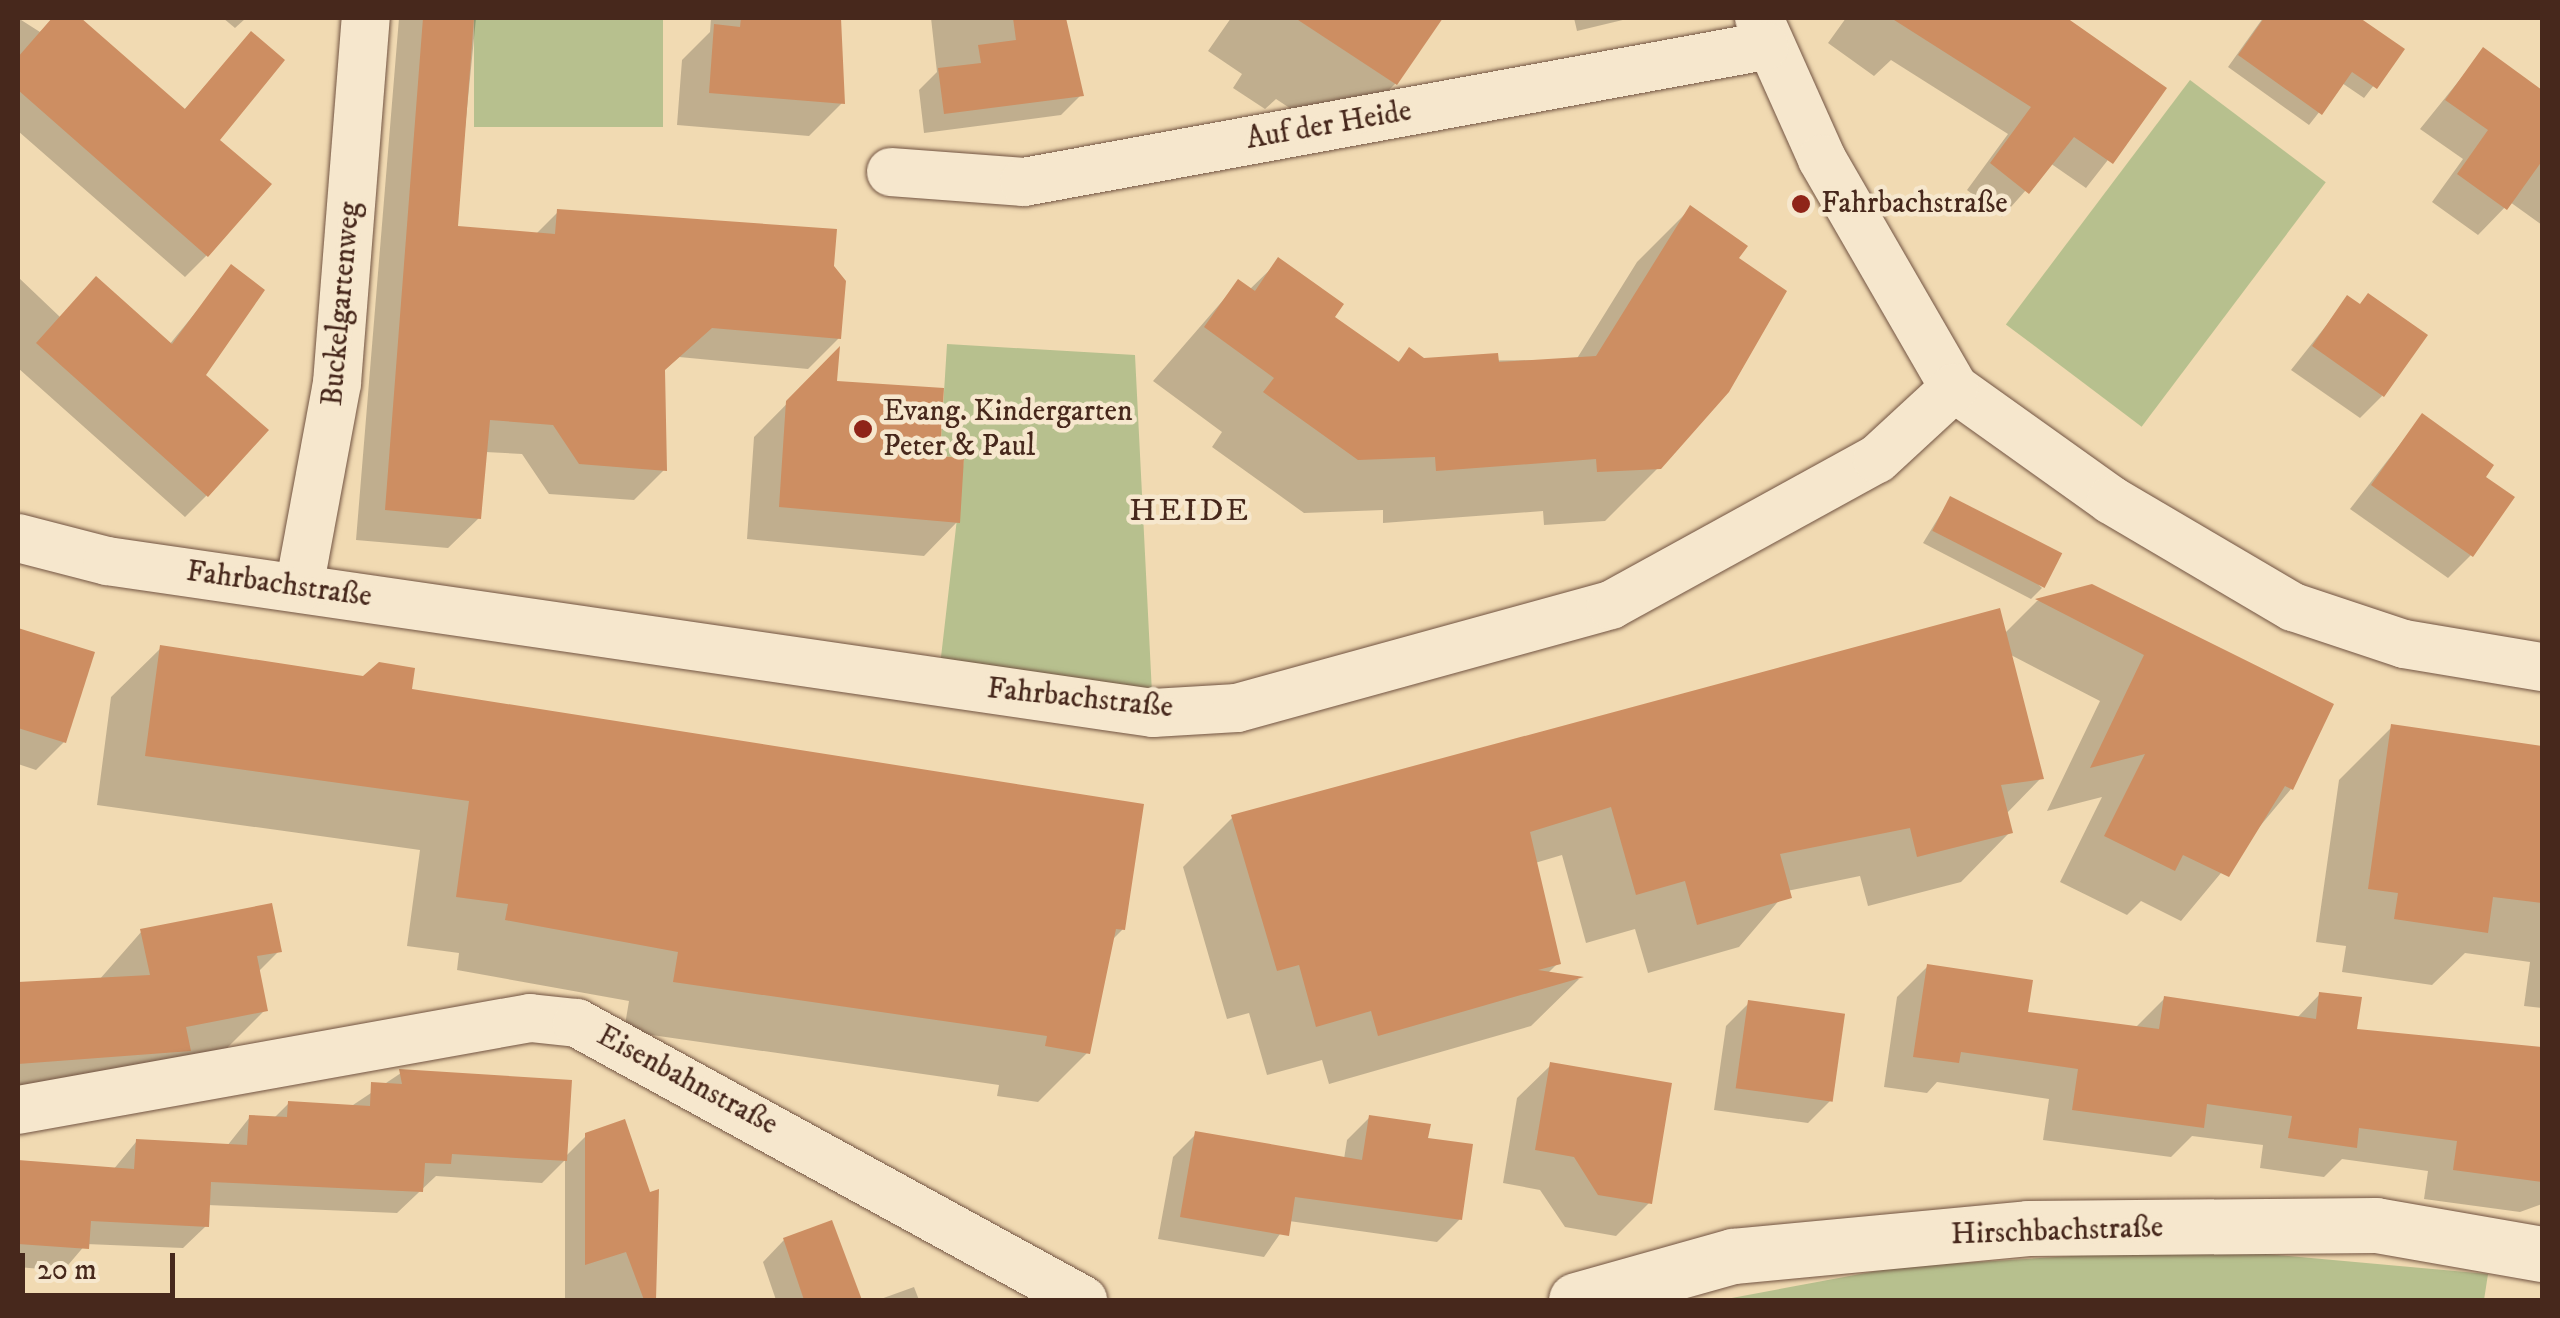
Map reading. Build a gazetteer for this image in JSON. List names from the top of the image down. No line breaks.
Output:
{"streets":{"street":["Auf der Heide","Buckelgartenweg","Fahrbachstraße","Eisenbahnstraße","Hirschbachstraße"]},"crossings":[["Buckelgartenweg","Fahrbachstraße"]],"districts":["HEIDE"],"places":["Fahrbachstraße","Evang. Kindergarten Peter & Paul"],"scale_bar":"20 m"}
